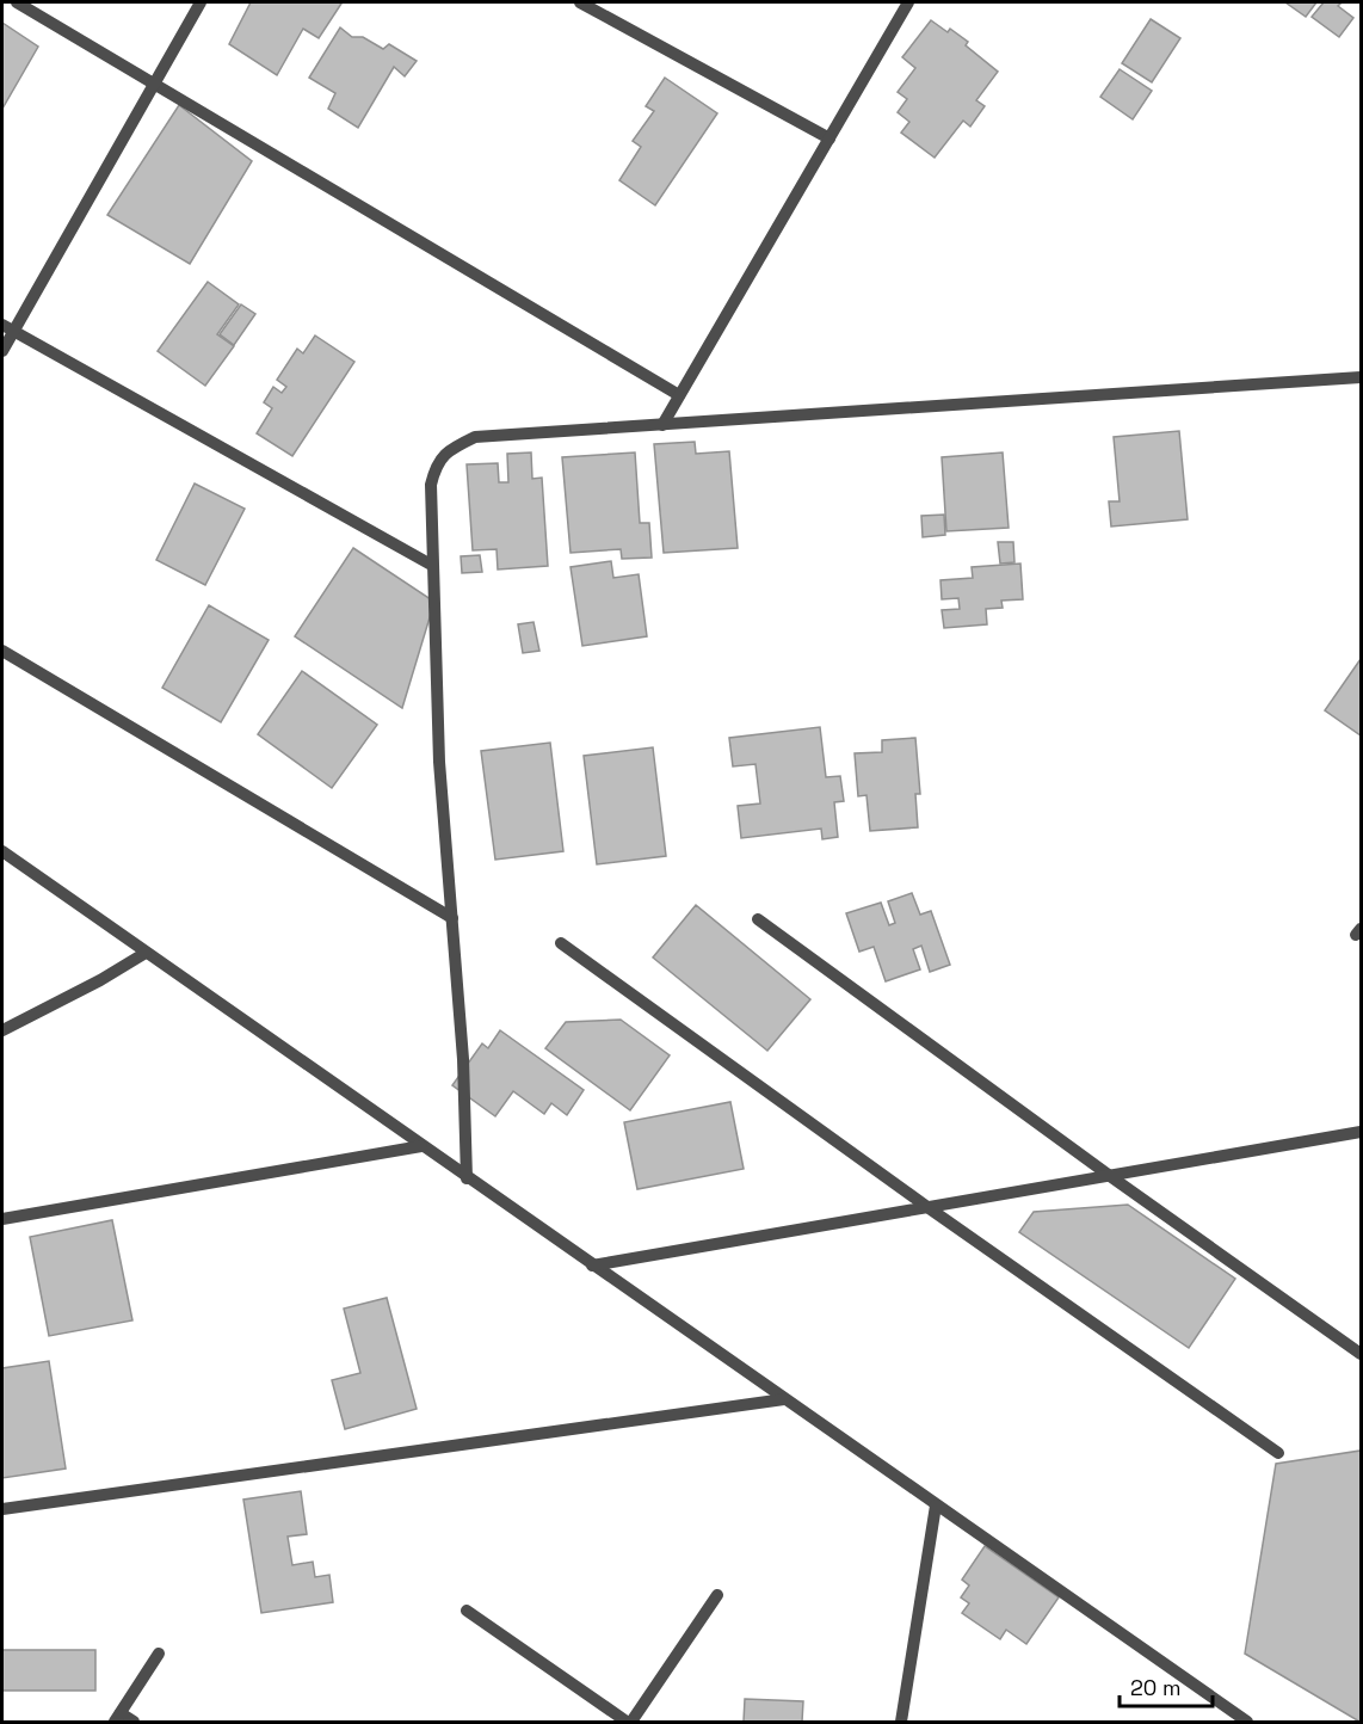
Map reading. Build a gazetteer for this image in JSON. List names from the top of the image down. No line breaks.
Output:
{"scale_bar":"20 m"}
